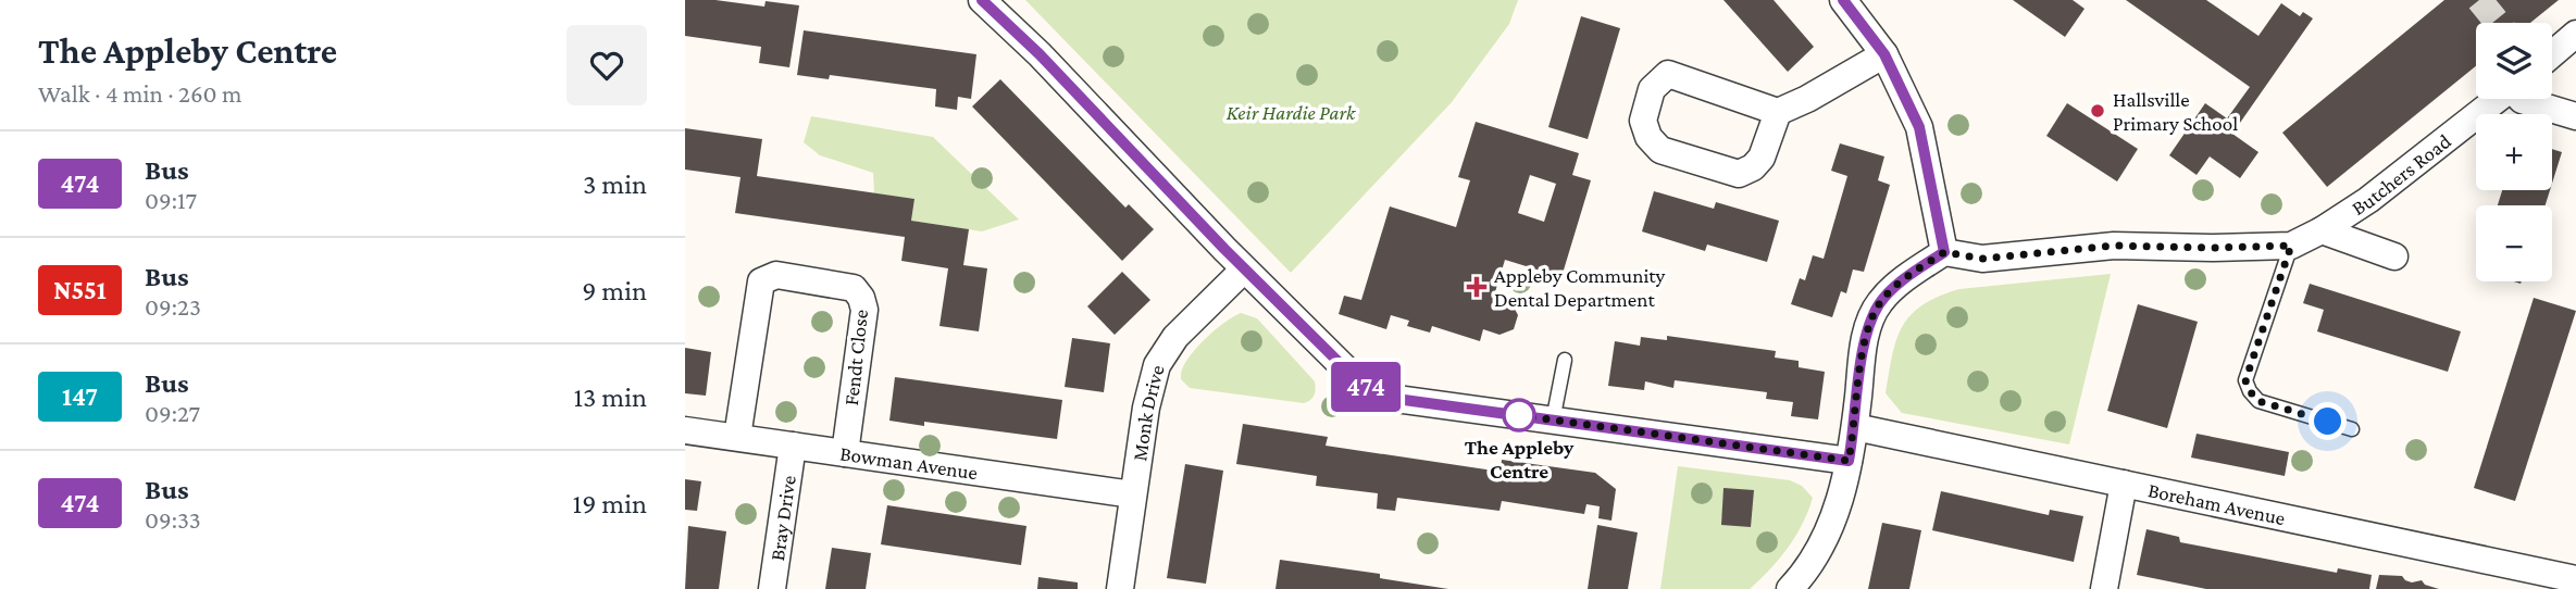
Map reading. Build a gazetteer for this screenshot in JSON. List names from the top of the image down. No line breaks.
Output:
{"streets":{"street":["Butchers Road","Fendt Close","Monk Drive","Bowman Avenue","Boreham Avenue","Bray Drive"]},"crossings":[["Fendt Close","Bowman Avenue"],["Monk Drive","Bowman Avenue"],["Bowman Avenue","Bray Drive"]],"parks":["Keir Hardie Park"],"places":{"other":["Hallsville Primary School","The Appleby Centre"],"health":["Appleby Community Dental Department"]},"lines":["bus line 474"],"page":{"heading":["The Appleby Centre","Walk · 4 min · 260 m"],"on_map":"474","map_buttons":["+","−"],"list":[{"mark":"474","name":"Bus","note":"09:17","value":"3 min"},{"mark":"N551","name":"Bus","note":"09:23","value":"9 min"},{"mark":"147","name":"Bus","note":"09:27","value":"13 min"},{"mark":"474","name":"Bus","note":"09:33","value":"19 min"}]}}
